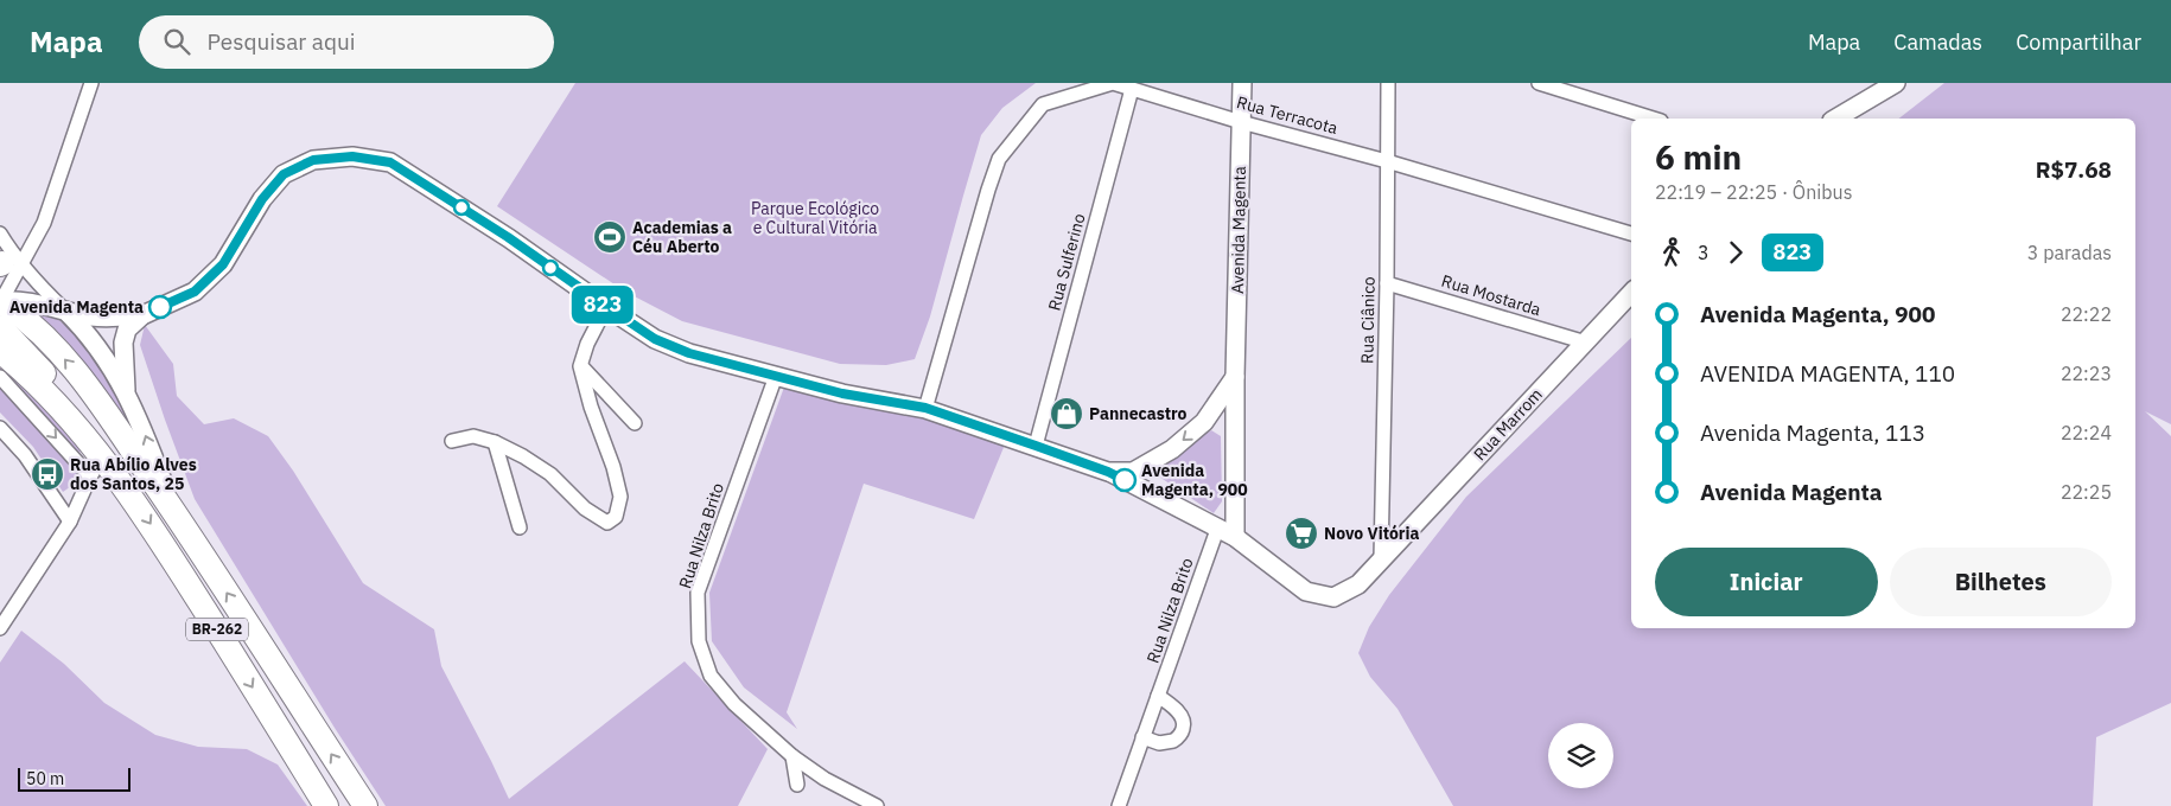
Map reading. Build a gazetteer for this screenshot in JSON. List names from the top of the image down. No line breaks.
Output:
{"streets":{"highway":["BR-262"],"street":["Rua Terracota","Avenida Magenta","Rua Sulferino","Rua Mostarda","Rua Ciânico","Rua Marrom","Rua Nilza Brito"]},"crossings":[["Rua Terracota","Avenida Magenta"],["Rua Terracota","Rua Sulferino"],["Rua Terracota","Rua Ciânico"],["Avenida Magenta","Rua Marrom"],["Rua Mostarda","Rua Ciânico"],["Rua Mostarda","Rua Marrom"],["Rua Ciânico","Rua Marrom"],["Rua Marrom","Rua Nilza Brito"]],"parks":["Parque Ecológico e Cultural Vitória"],"places":{"sports":["Academias a Céu Aberto"],"other":["Avenida Magenta","Avenida Magenta, 900"],"shop":["Pannecastro"],"bus stop":["Rua Abílio Alves dos Santos, 25"],"supermarket":["Novo Vitória"]},"lines":["bus line 823"],"scale_bar":"50 m","page":{"header":"Mapa","search":"Pesquisar aqui","nav":["Mapa","Camadas","Compartilhar"],"on_map":"823","heading":["6 min","22:19 – 22:25 · Ônibus","R$7.68"],"legs":["3","823","3 paradas"],"list":[{"name":"Avenida Magenta, 900","value":"22:22"},{"name":"AVENIDA MAGENTA, 110","value":"22:23"},{"name":"Avenida Magenta, 113","value":"22:24"},{"name":"Avenida Magenta","value":"22:25"}],"buttons":["Iniciar","Bilhetes"],"scale":"50 m"}}
